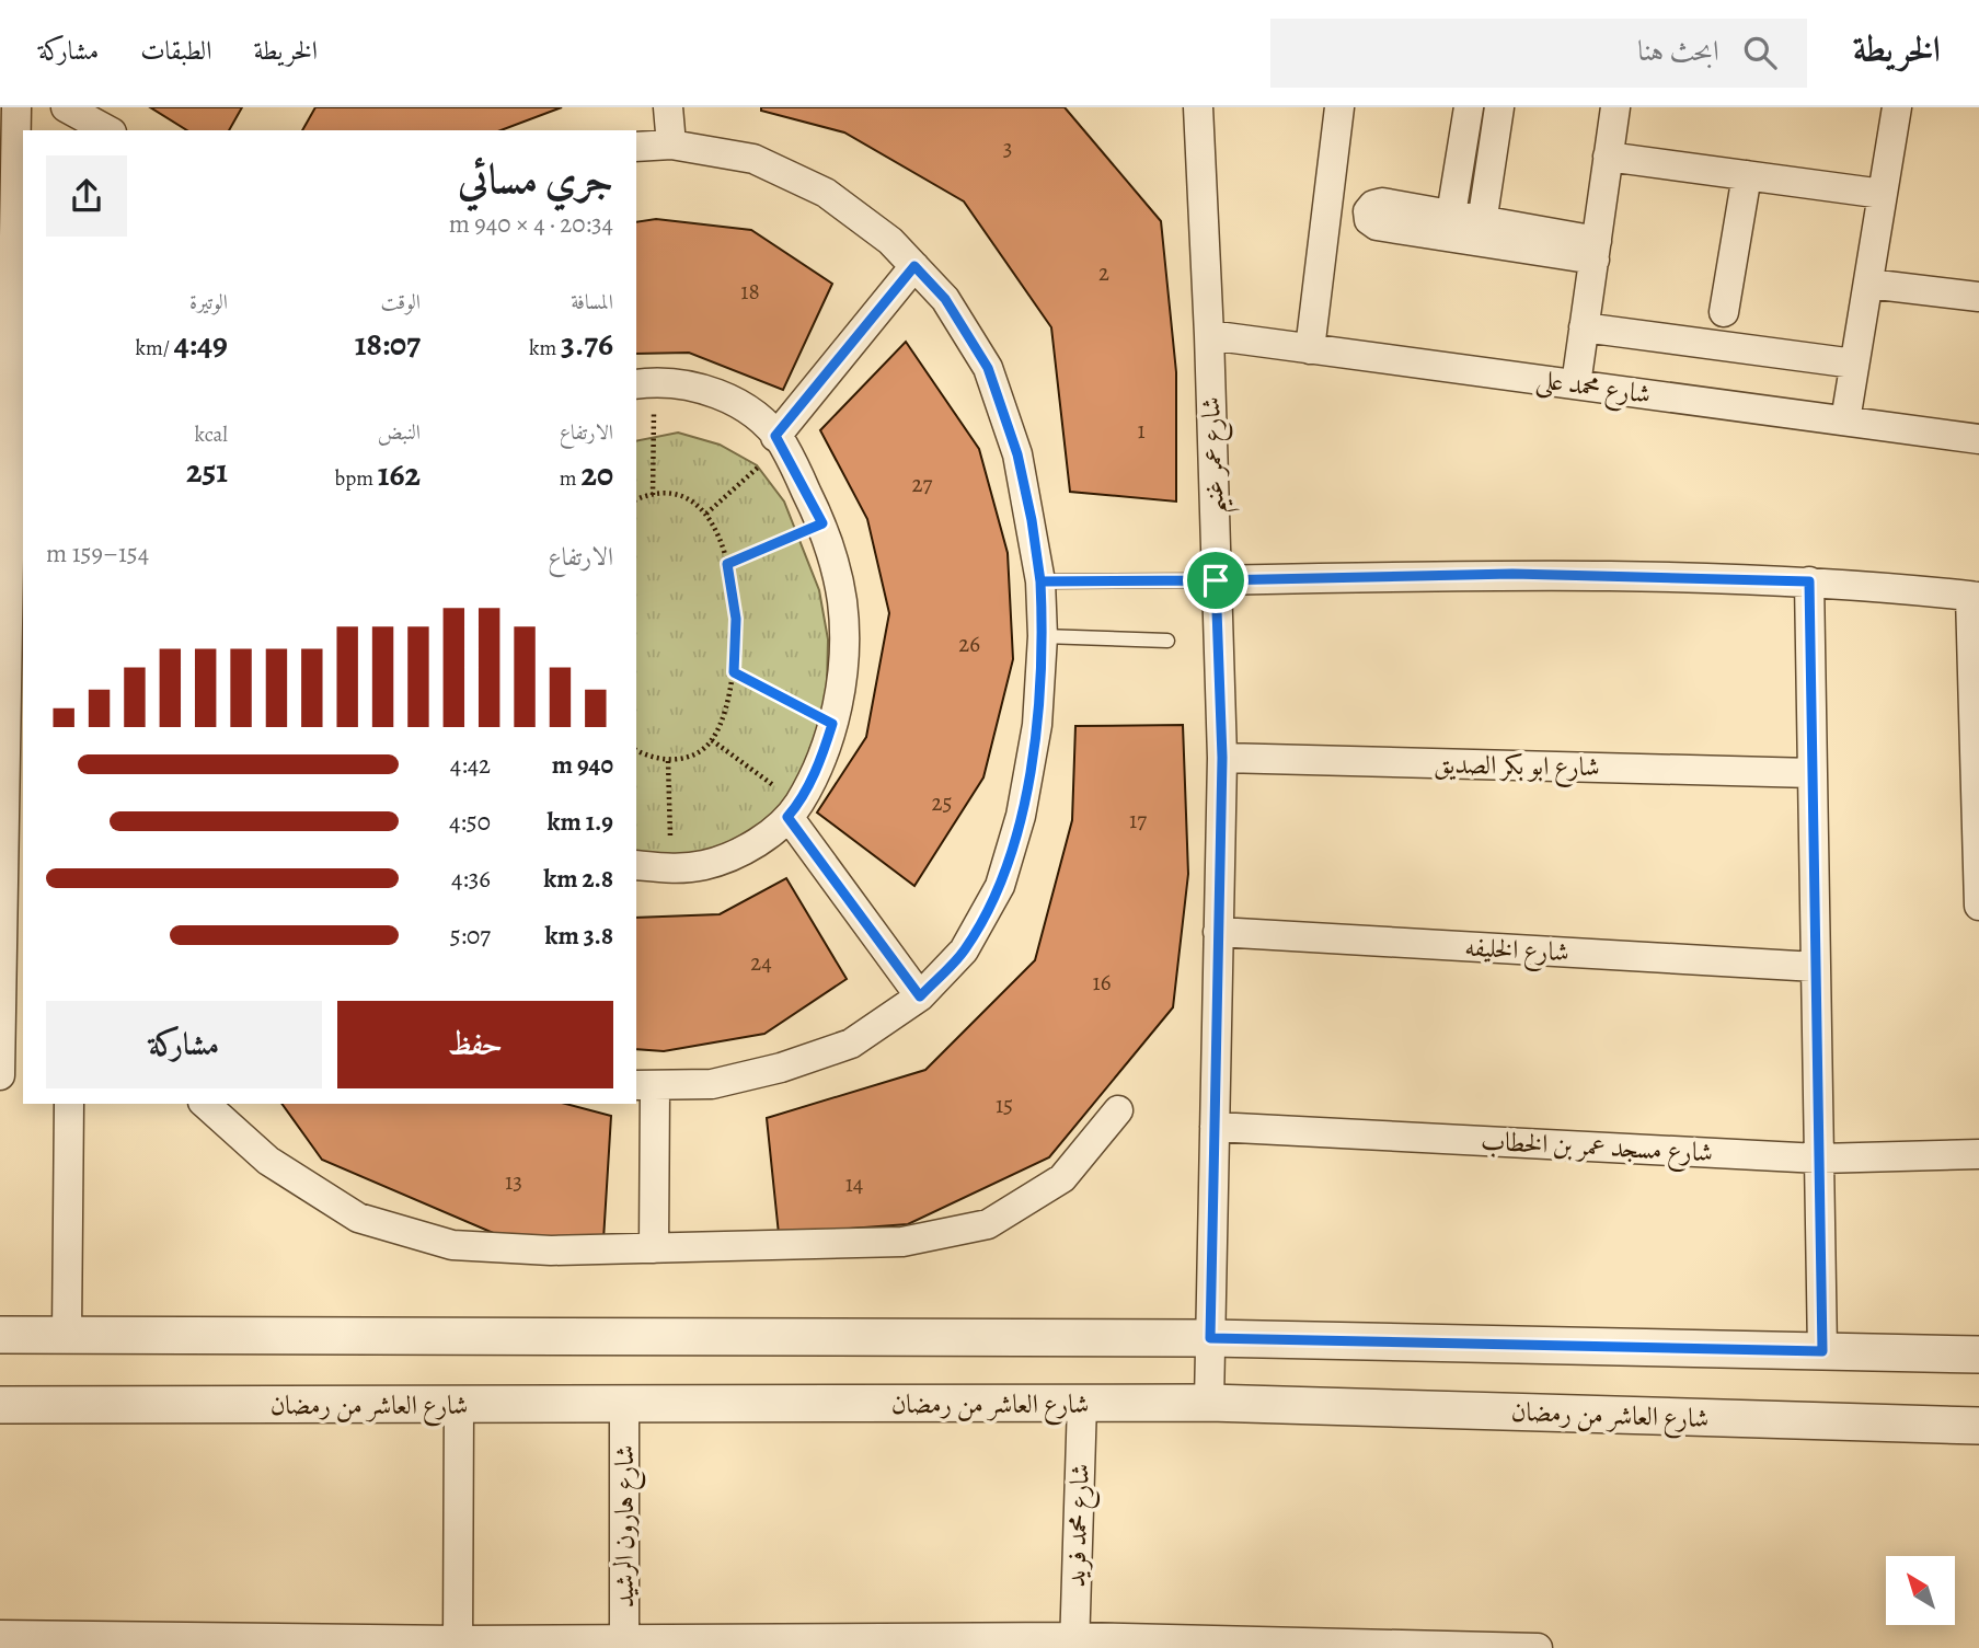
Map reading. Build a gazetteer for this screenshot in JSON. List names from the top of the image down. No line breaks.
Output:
{"streets":{"street":["شارع محمد على","شارع عمر غنيم","شارع ابو بكر الصديق","شارع الخليفه","شارع مسجد عمر بن الخطاب","شارع العاشر من رمضان","شارع محمد فريد","شارع هارون الرشيد"]},"crossings":[["شارع محمد على","شارع عمر غنيم"],["شارع عمر غنيم","شارع ابو بكر الصديق"],["شارع عمر غنيم","شارع الخليفه"],["شارع عمر غنيم","شارع مسجد عمر بن الخطاب"],["شارع عمر غنيم","شارع العاشر من رمضان"],["شارع العاشر من رمضان","شارع محمد فريد"],["شارع العاشر من رمضان","شارع هارون الرشيد"]],"house_numbers":["3","2","18","1","27","26","25","17","24","16","15","13","14"],"north":"top left","page":{"header":"الخريطة","search":"ابحث هنا","nav":["الخريطة","الطبقات","مشاركة"],"heading":["جري مسائي","20:34 · 4 × 940 m"],"stats":[["المسافة","3.76 km"],["الوقت","18:07"],["الوتيرة","4:49 /km"],["الارتفاع","20 m"],["النبض","162 bpm"],["kcal","251"]],"chart":["الارتفاع","154–159 m"],"list":[{"name":"940 m","note":"4:42"},{"name":"1.9 km","note":"4:50"},{"name":"2.8 km","note":"4:36"},{"name":"3.8 km","note":"5:07"}],"buttons":["حفظ","مشاركة"]}}
